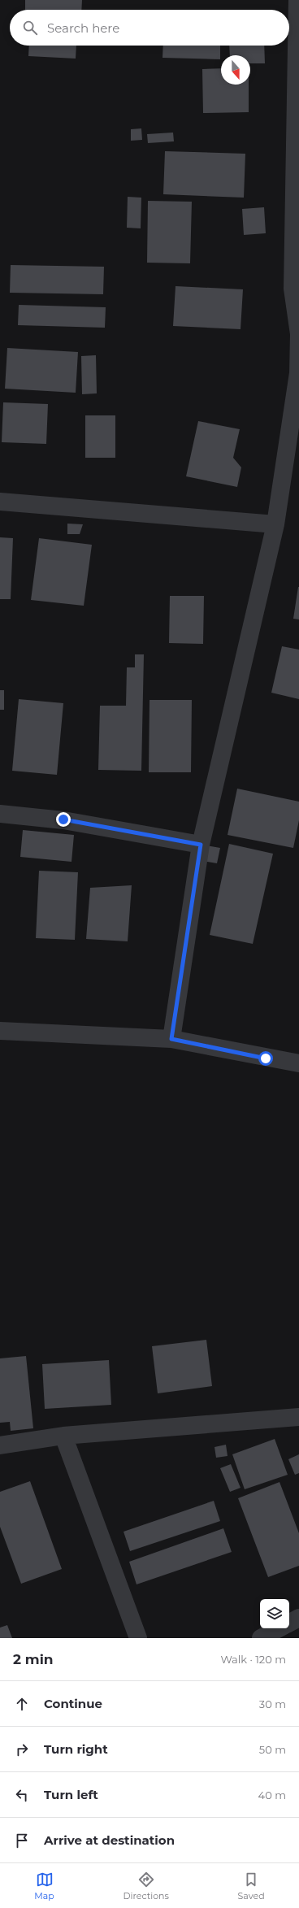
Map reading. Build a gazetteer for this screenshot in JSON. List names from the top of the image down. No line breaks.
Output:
{"north":"bottom","page":{"search":"Search here","heading":["2 min","Walk · 120 m"],"list":[["Continue","30 m"],["Turn right","50 m"],["Turn left","40 m"],"Arrive at destination"],"nav":["Map","Directions","Saved"]}}
